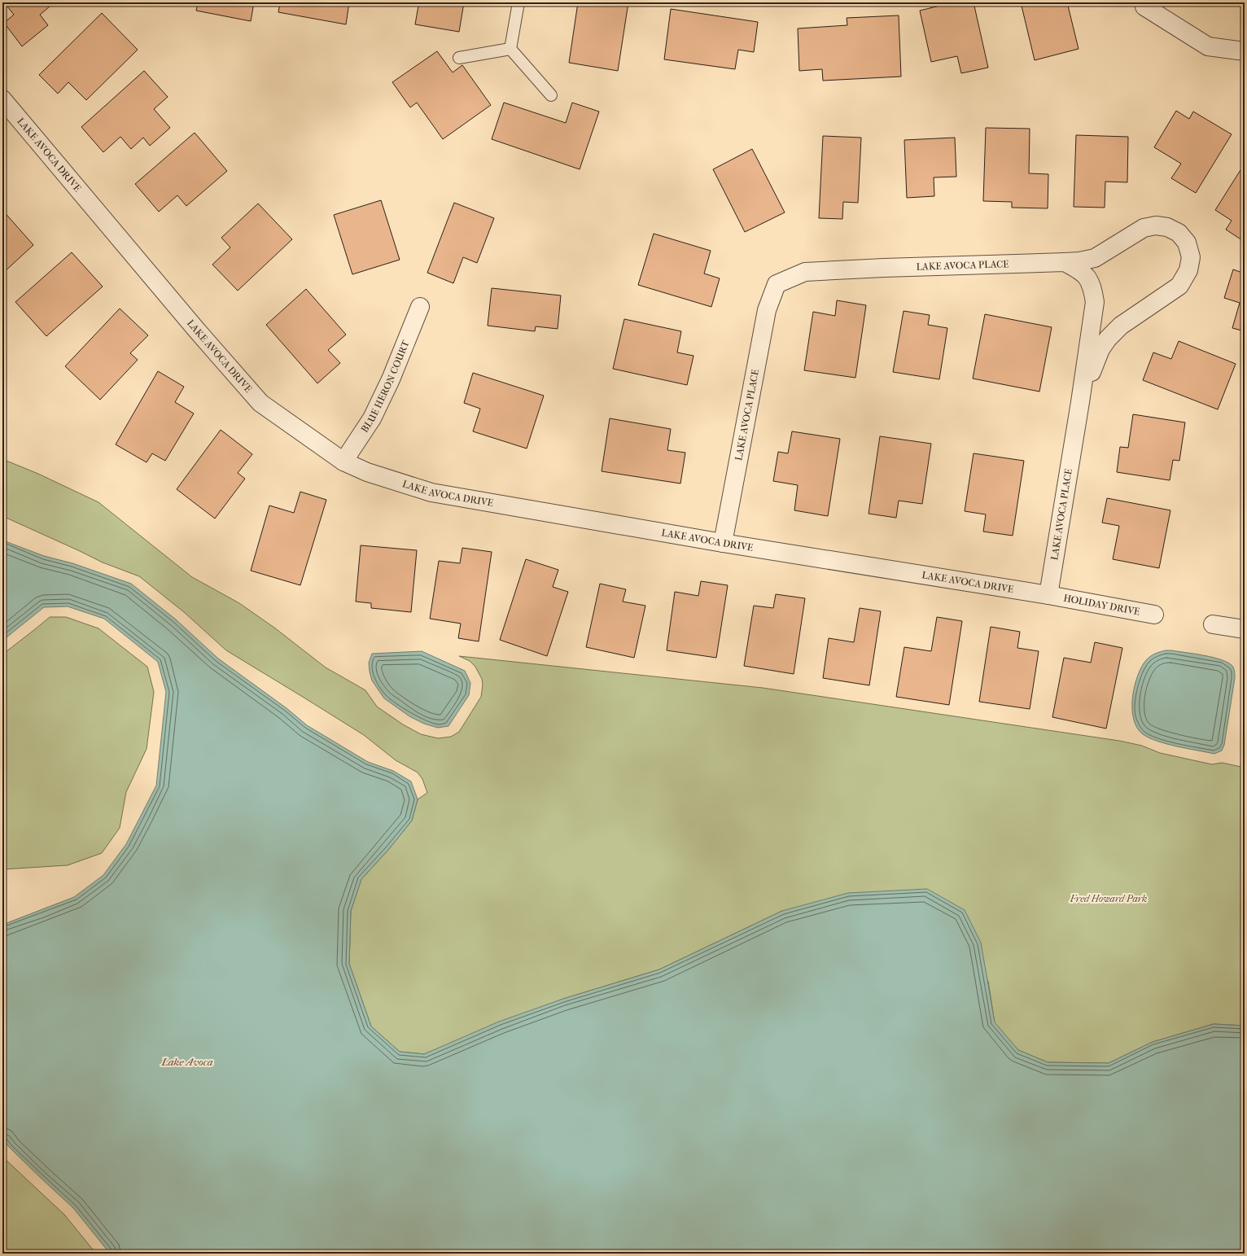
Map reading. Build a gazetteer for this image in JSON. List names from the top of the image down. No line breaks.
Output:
{"streets":{"street":["LAKE AVOCA DRIVE","LAKE AVOCA PLACE","BLUE HERON COURT","HOLIDAY DRIVE"]},"crossings":[["LAKE AVOCA DRIVE","LAKE AVOCA PLACE"],["LAKE AVOCA DRIVE","BLUE HERON COURT"],["LAKE AVOCA DRIVE","HOLIDAY DRIVE"],["LAKE AVOCA PLACE","HOLIDAY DRIVE"]],"water":["Lake Avoca"],"parks":["Fred Howard Park"]}
